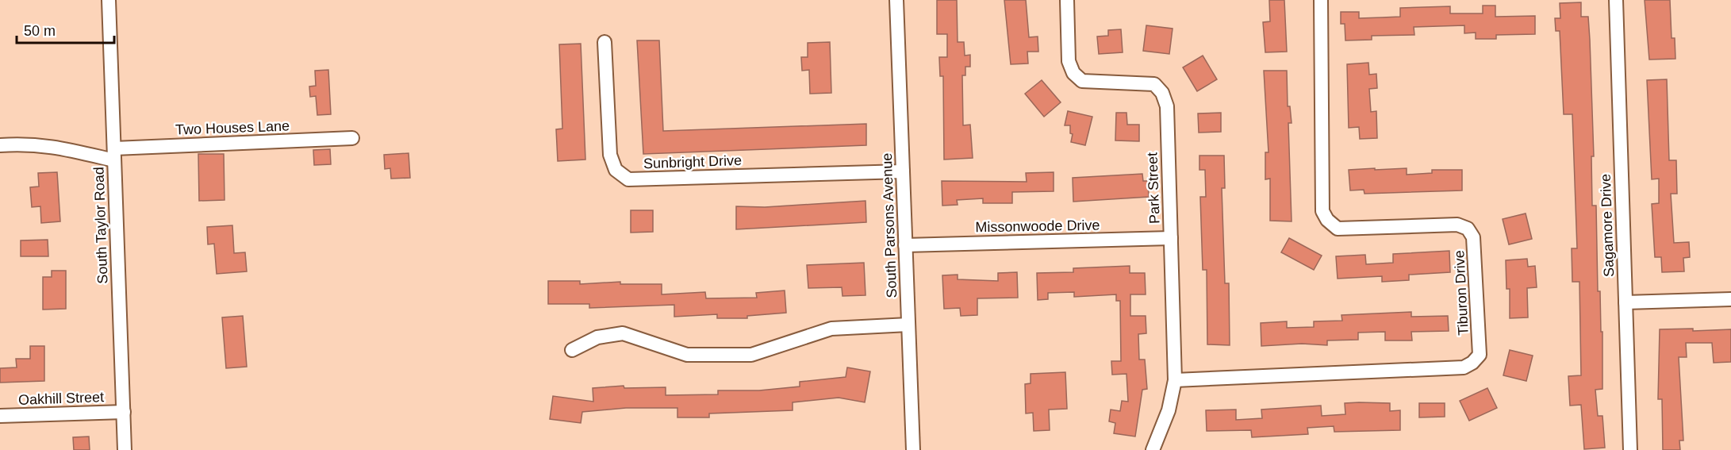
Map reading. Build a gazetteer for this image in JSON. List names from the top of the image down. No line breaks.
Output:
{"streets":{"street":["Two Houses Lane","Sunbright Drive","Park Street","South Taylor Road","South Parsons Avenue","Sagamore Drive","Missonwoode Drive","Tiburon Drive","Oakhill Street"]},"crossings":[["Two Houses Lane","South Taylor Road"],["Sunbright Drive","South Parsons Avenue"],["Park Street","Missonwoode Drive"],["Park Street","Tiburon Drive"],["South Taylor Road","Oakhill Street"],["South Parsons Avenue","Missonwoode Drive"]],"scale_bar":"50 m"}
